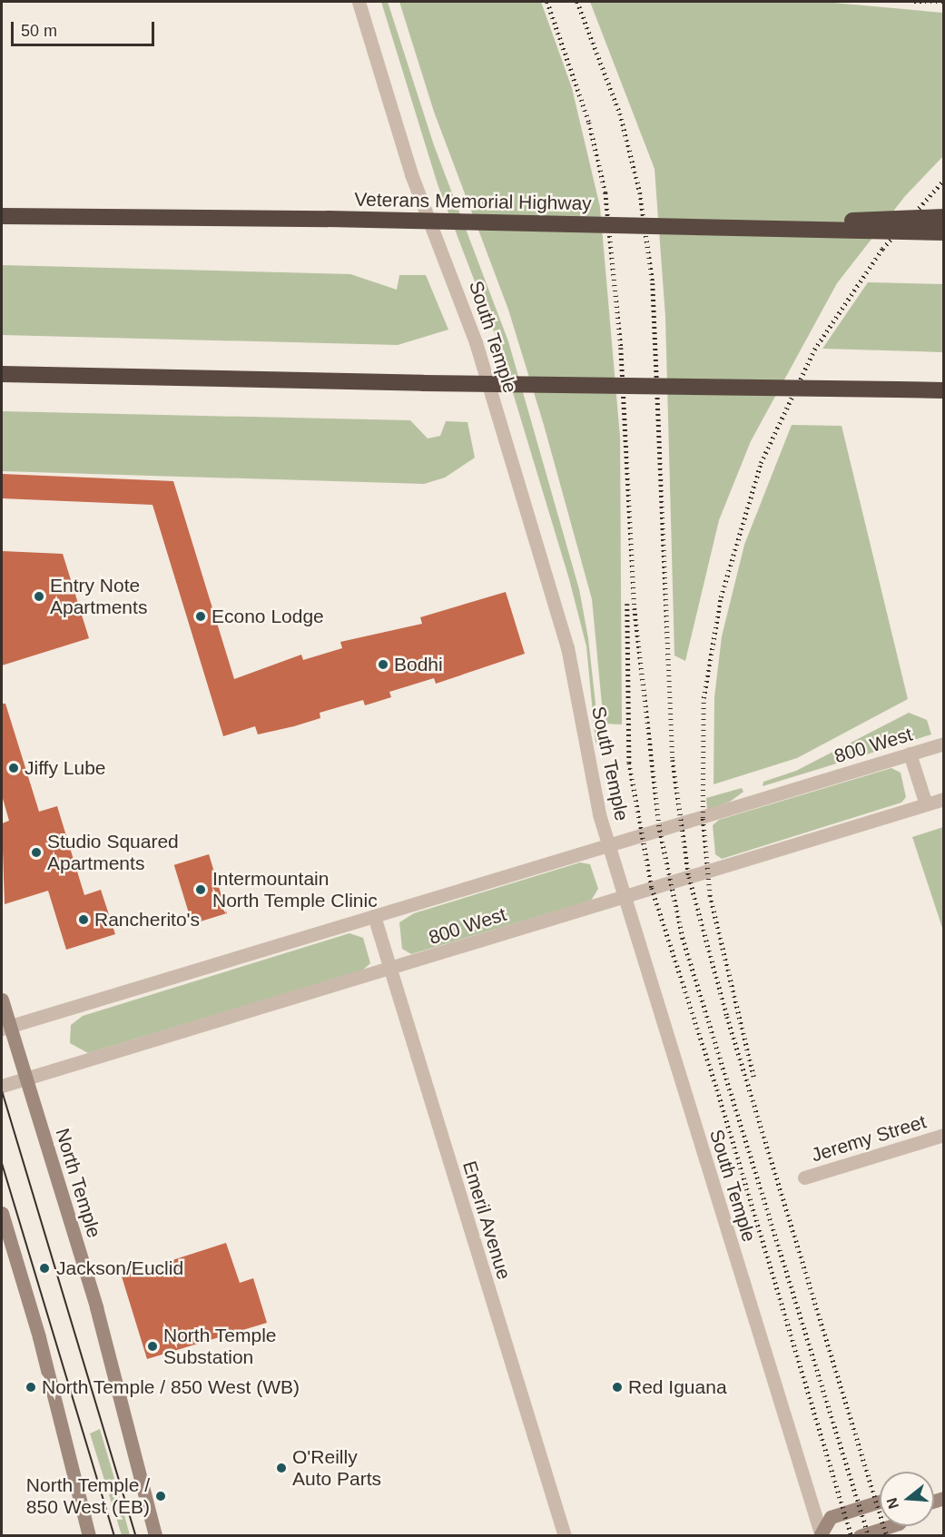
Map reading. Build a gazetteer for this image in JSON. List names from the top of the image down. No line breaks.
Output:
{"streets":{"highway":["Veterans Memorial Highway"],"main road":["North Temple"],"street":["South Temple","800 West","Jeremy Street","Emeril Avenue"]},"crossings":[["South Temple","800 West"],["800 West","North Temple"],["800 West","Emeril Avenue"]],"places":["Entry Note Apartments","Econo Lodge","Bodhi","Jiffy Lube","Studio Squared Apartments","Intermountain North Temple Clinic","Rancherito's","Jackson/Euclid","North Temple Substation","North Temple / 850 West (WB)","Red Iguana","O'Reilly Auto Parts","North Temple / 850 West (EB)"],"scale_bar":"50 m","north":"left"}
